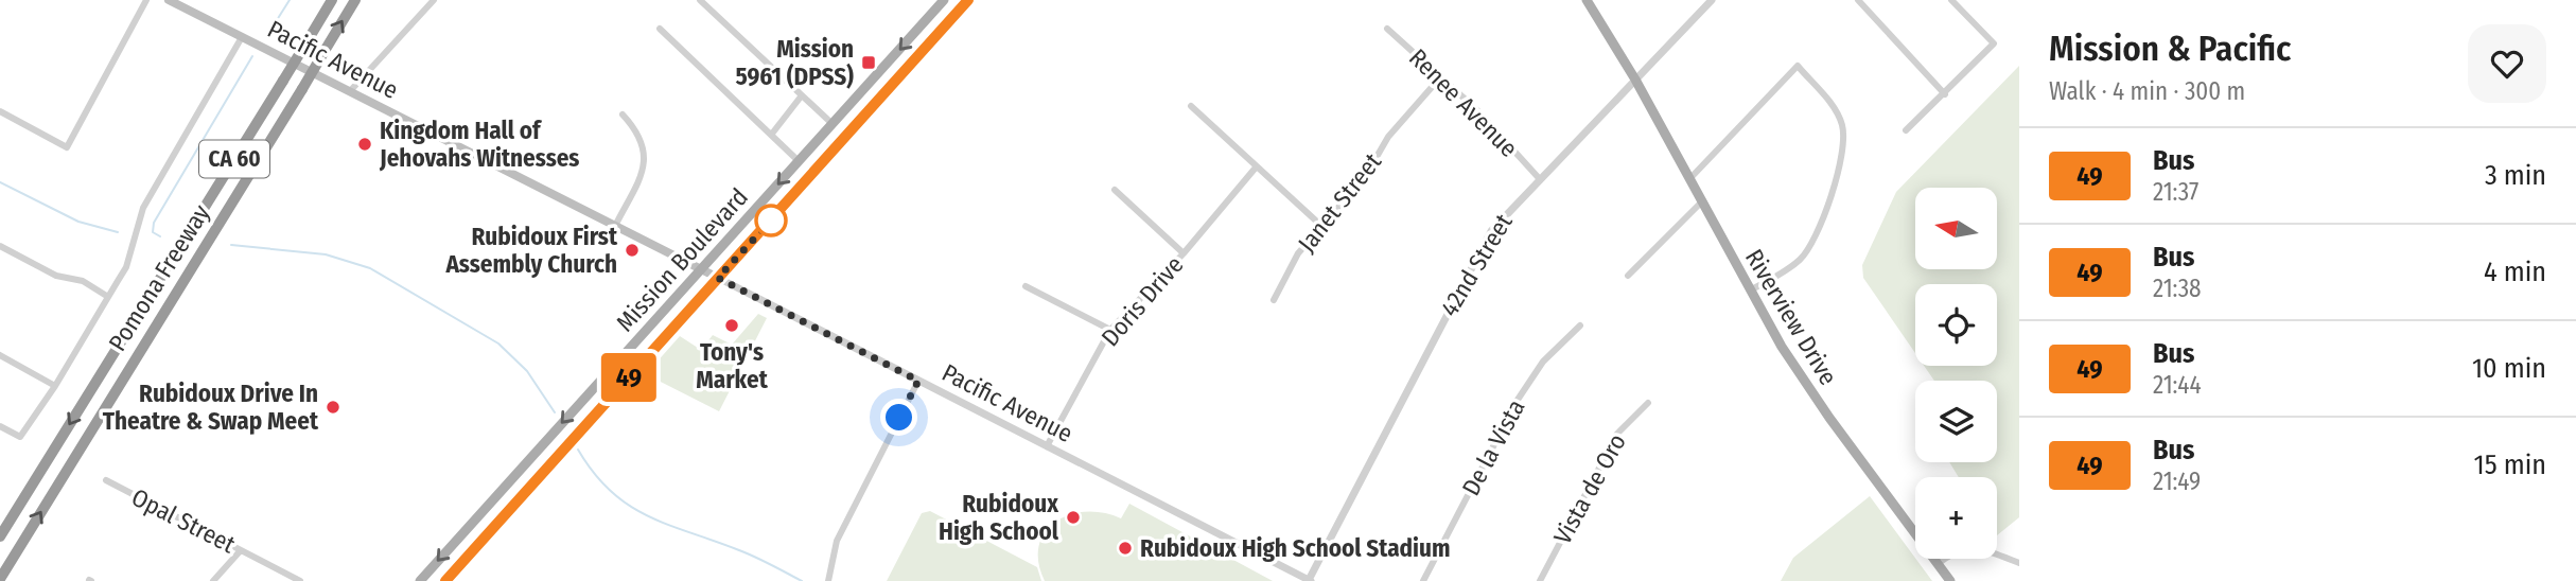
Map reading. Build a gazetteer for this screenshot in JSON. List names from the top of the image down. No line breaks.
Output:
{"streets":{"highway":["CA 60","Pomona Freeway"],"main road":["Pacific Avenue","Mission Boulevard","Riverview Drive"],"street":["Renee Avenue","Janet Street","42nd Street","Doris Drive","De la Vista","Vista de Oro","Opal Street"]},"crossings":[["Pacific Avenue","Mission Boulevard"],["Pacific Avenue","42nd Street"],["Pacific Avenue","Doris Drive"],["Renee Avenue","Janet Street"],["Renee Avenue","42nd Street"],["42nd Street","Riverview Drive"]],"places":{"transit":["Mission 5961 (DPSS)"],"other":["Kingdom Hall of Jehovahs Witnesses","Rubidoux First Assembly Church","Tony's Market","Rubidoux Drive In Theatre & Swap Meet","Rubidoux High School","Rubidoux High School Stadium"]},"lines":["bus line 49"],"north":"left","page":{"on_map":"49","heading":["Mission & Pacific","Walk · 4 min · 300 m"],"list":[{"mark":"49","name":"Bus","note":"21:37","value":"3 min"},{"mark":"49","name":"Bus","note":"21:38","value":"4 min"},{"mark":"49","name":"Bus","note":"21:44","value":"10 min"},{"mark":"49","name":"Bus","note":"21:49","value":"15 min"}],"map_buttons":"+"}}
